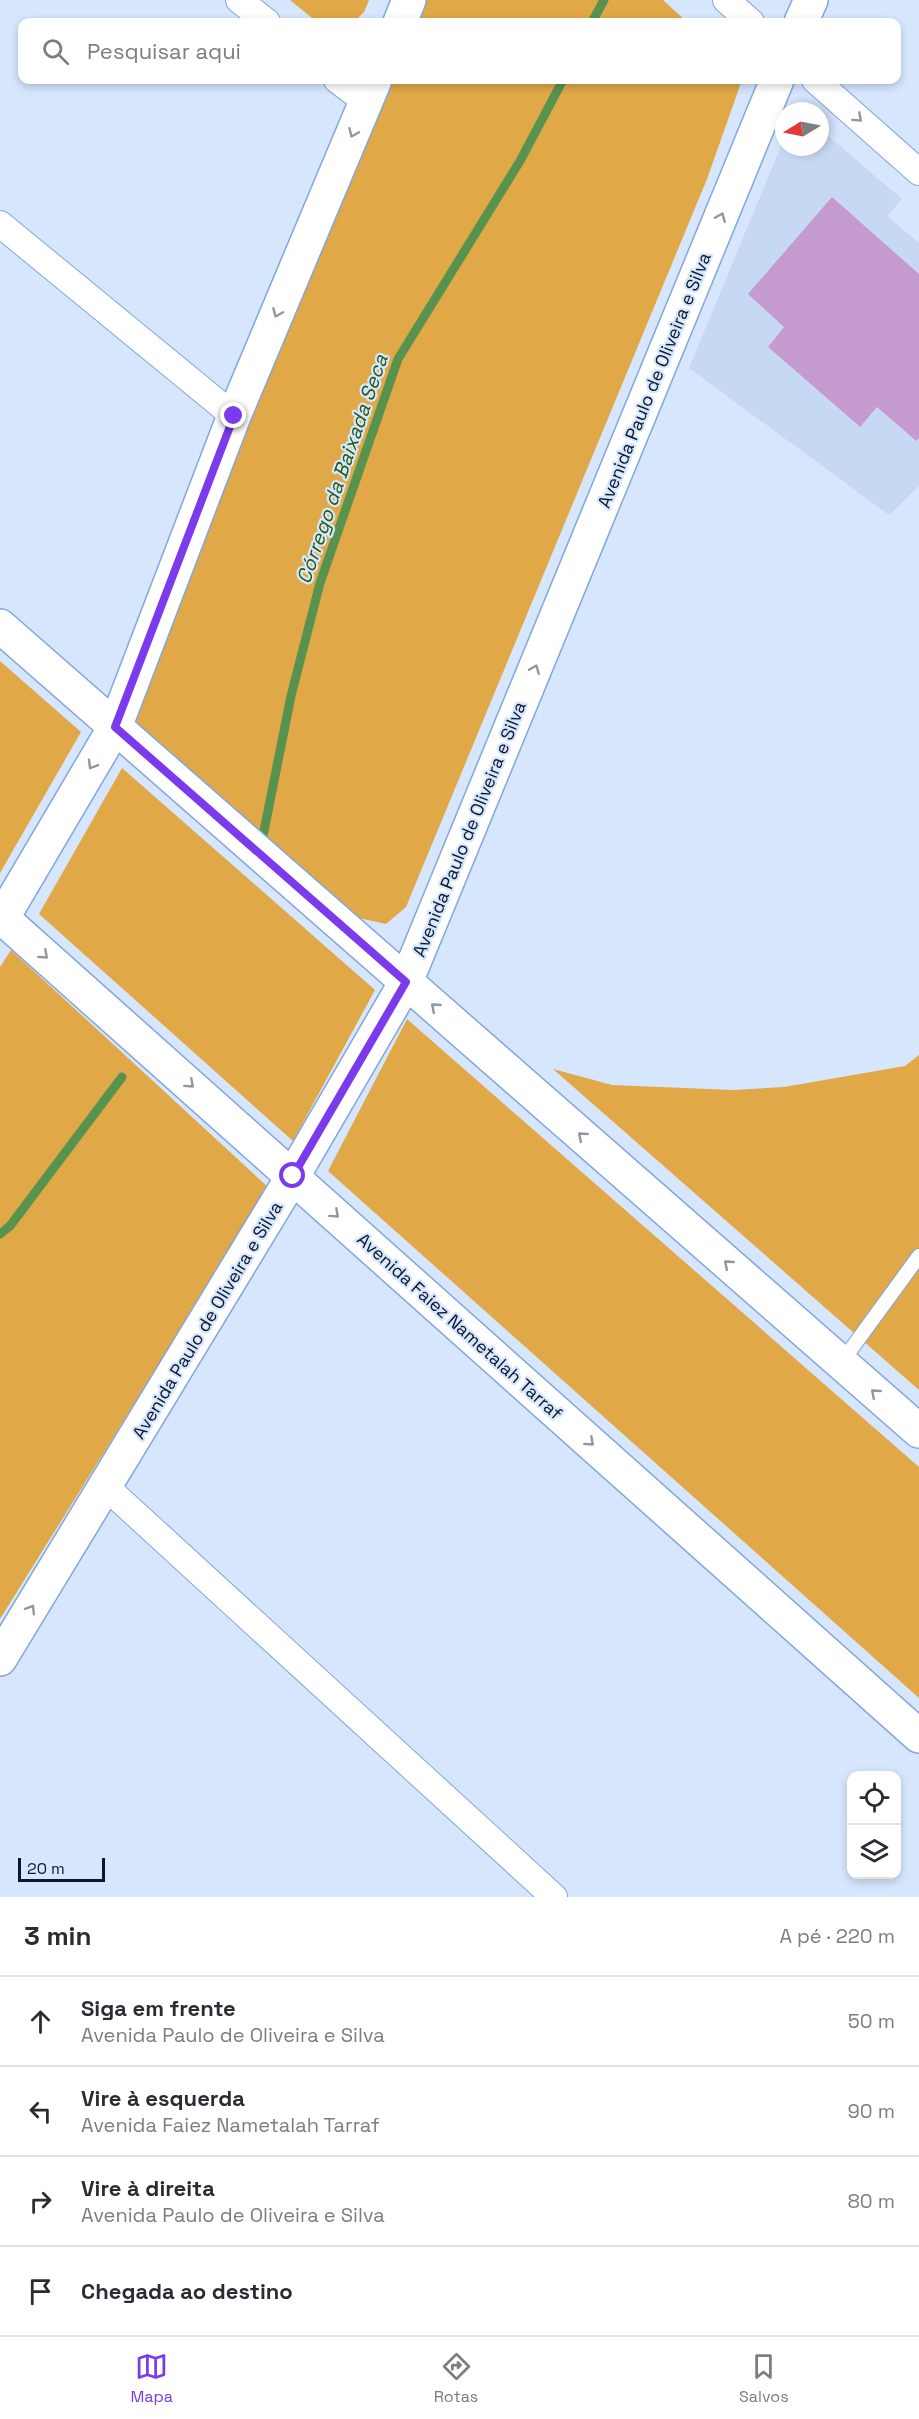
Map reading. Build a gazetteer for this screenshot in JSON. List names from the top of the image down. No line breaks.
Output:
{"streets":{"main road":["Avenida Paulo de Oliveira e Silva","Avenida Faiez Nametalah Tarraf"]},"crossings":[["Avenida Paulo de Oliveira e Silva","Avenida Faiez Nametalah Tarraf"]],"one_way":["Avenida Paulo de Oliveira e Silva"],"water":["Córrego da Baixada Seca"],"scale_bar":"20 m","north":"left","page":{"search":"Pesquisar aqui","scale":"20 m","heading":["3 min","A pé · 220 m"],"list":[["Siga em frente","Avenida Paulo de Oliveira e Silva","50 m"],["Vire à esquerda","Avenida Faiez Nametalah Tarraf","90 m"],["Vire à direita","Avenida Paulo de Oliveira e Silva","80 m"],"Chegada ao destino"],"nav":["Mapa","Rotas","Salvos"]}}
